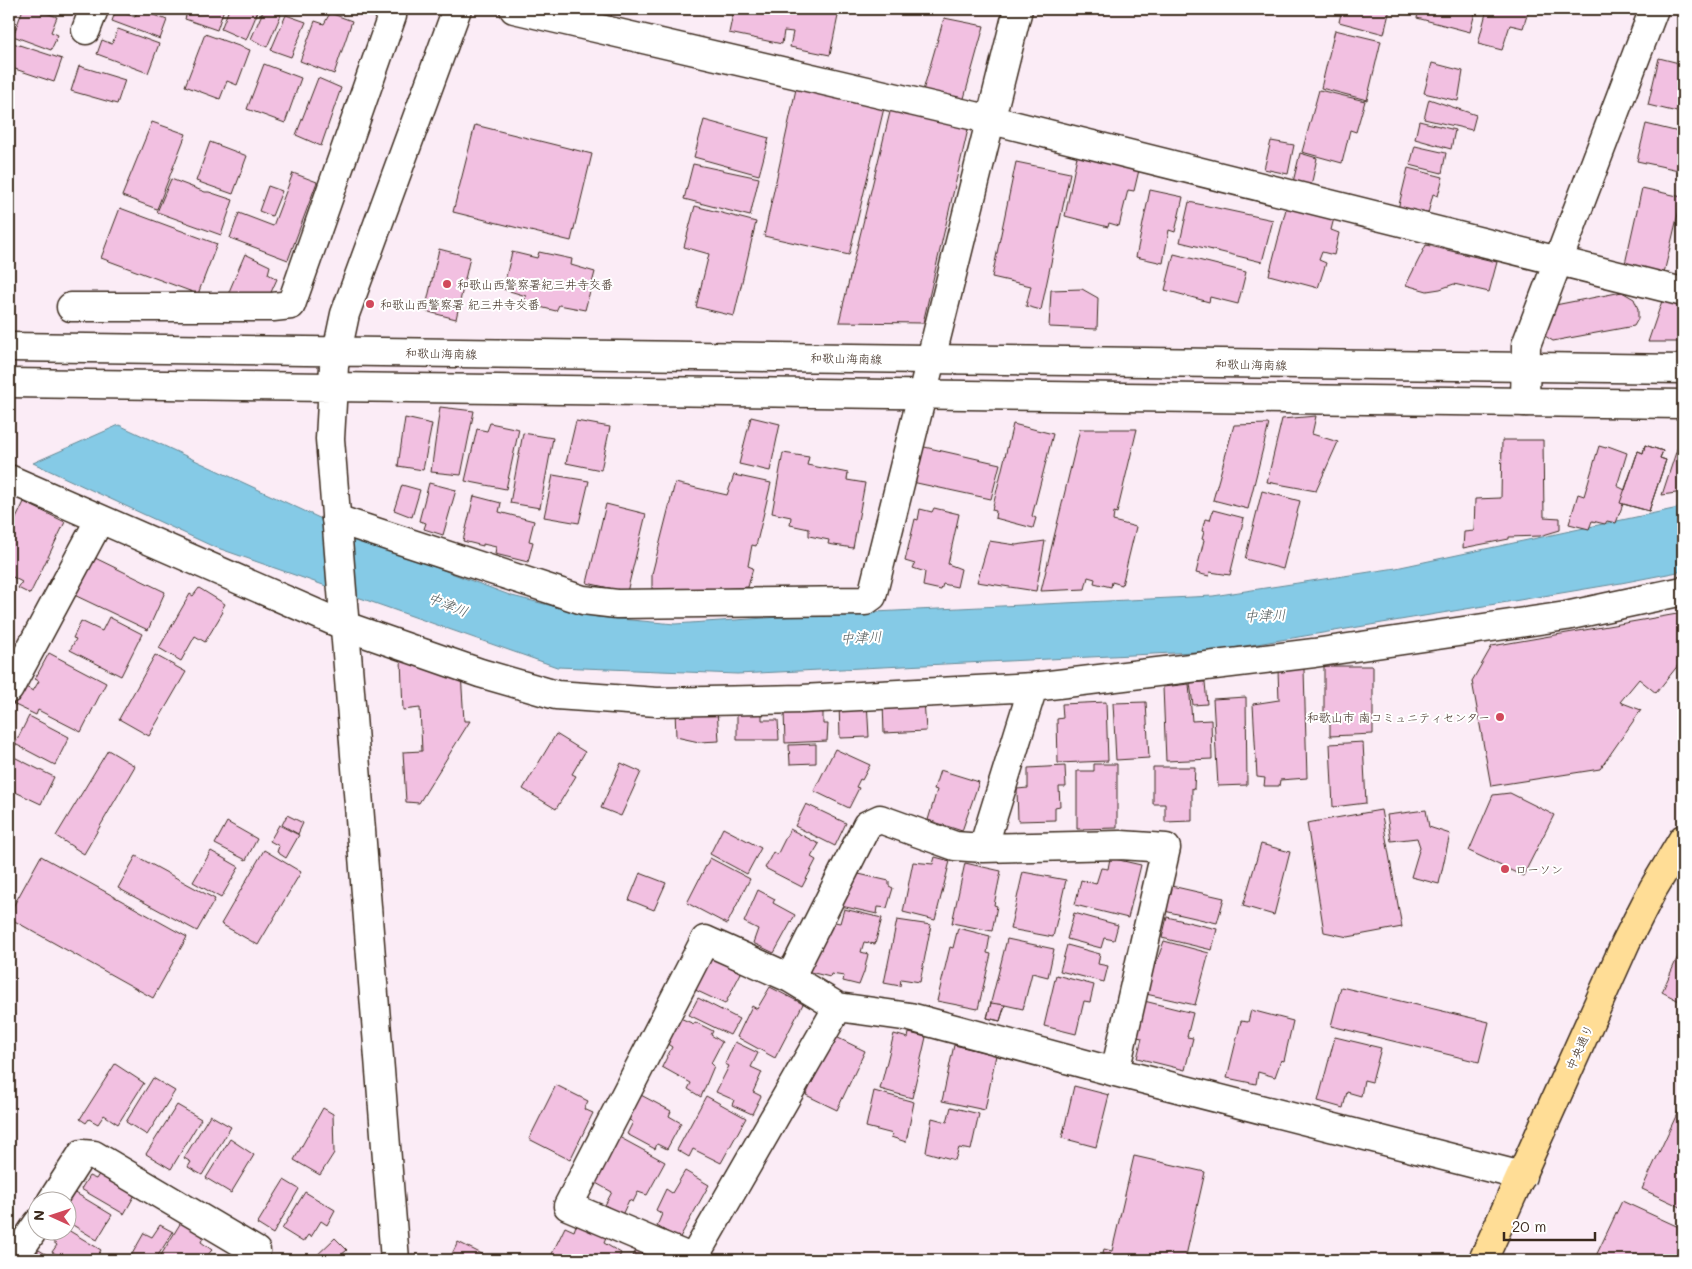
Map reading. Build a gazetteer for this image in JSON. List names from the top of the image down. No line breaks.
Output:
{"streets":{"highway":["中央通り"],"street":["和歌山海南線"]},"water":["中津川"],"places":["和歌山西警察署紀三井寺交番","和歌山西警察署 紀三井寺交番","和歌山市 南コミュニティセンター","ローソン"],"scale_bar":"20 m","north":"left"}
